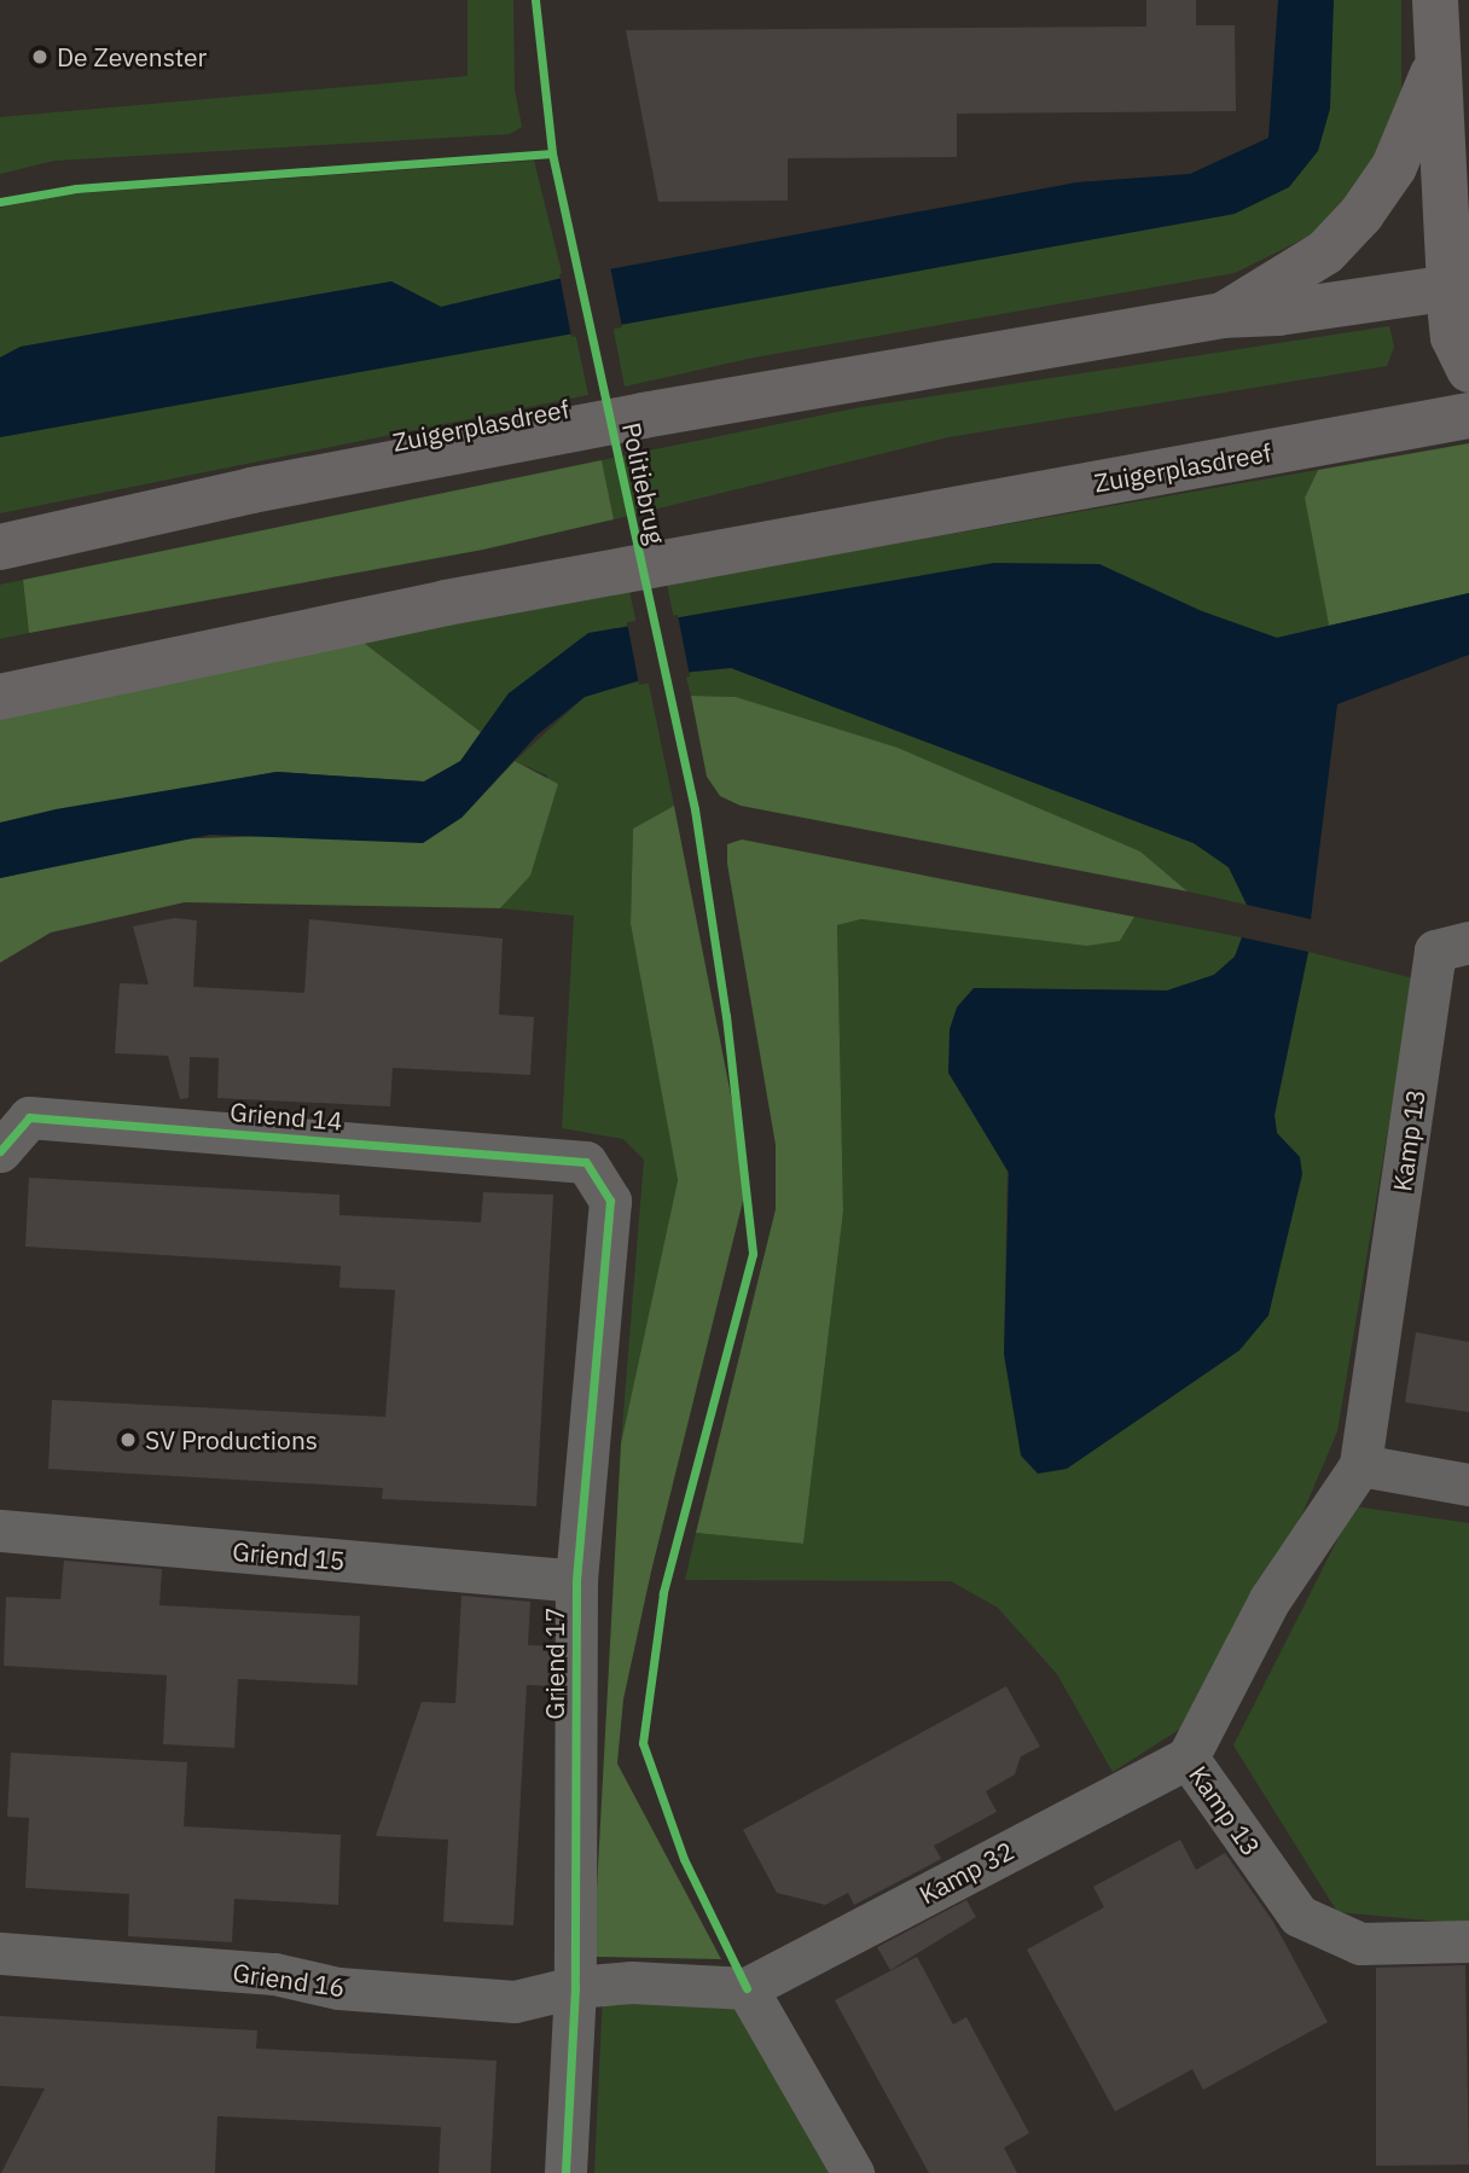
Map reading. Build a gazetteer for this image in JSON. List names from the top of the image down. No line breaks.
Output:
{"streets":{"main road":["Zuigerplasdreef"],"street":["Griend 14","Kamp 13","Griend 15","Griend 17","Kamp 32","Griend 16"],"cycle path":["Politiebrug"]},"crossings":[["Griend 14","Griend 17"],["Kamp 13","Kamp 32"],["Griend 15","Griend 17"],["Griend 17","Griend 16"]],"places":["De Zevenster","SV Productions"]}
